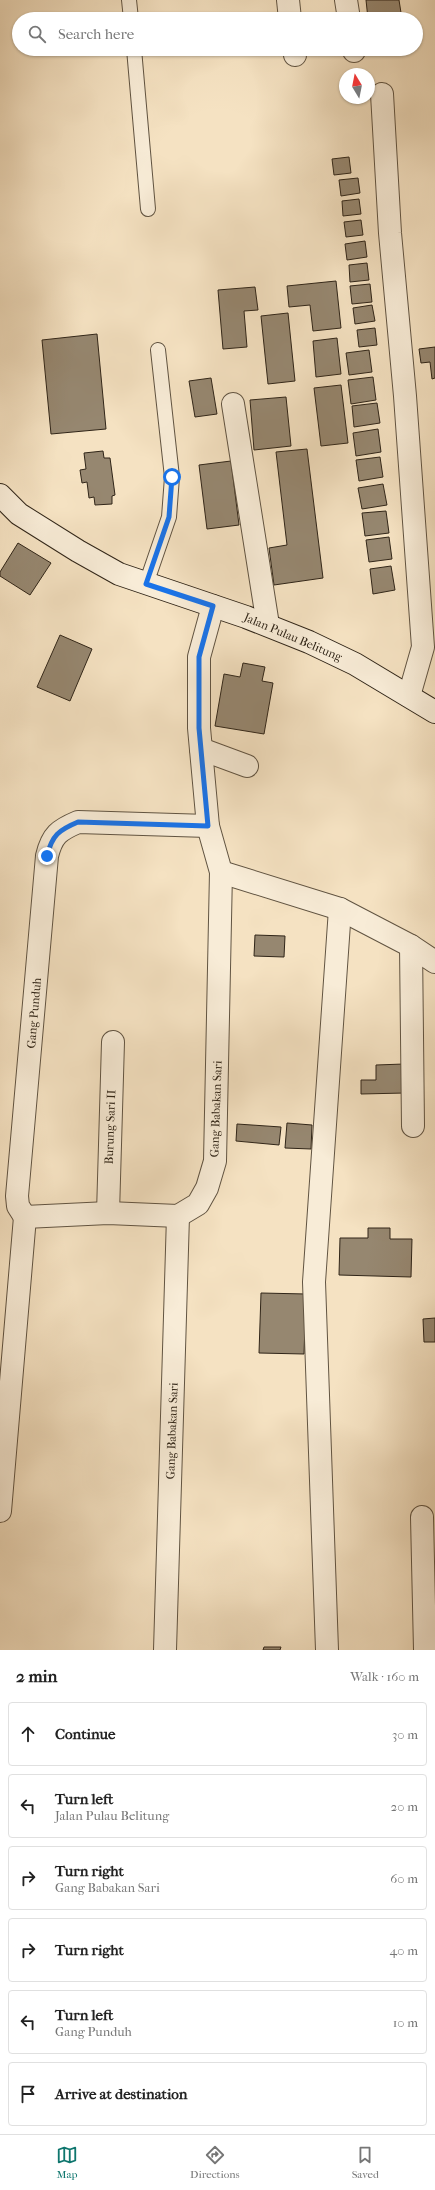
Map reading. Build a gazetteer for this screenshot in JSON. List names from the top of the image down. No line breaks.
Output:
{"streets":{"street":["Jalan Pulau Belitung","Gang Punduh","Gang Babakan Sari","Burung Sari II"]},"crossings":[["Jalan Pulau Belitung","Gang Babakan Sari"],["Gang Punduh","Gang Babakan Sari"]],"north":"top","page":{"search":"Search here","heading":["2 min","Walk · 160 m"],"list":[["Continue","30 m"],["Turn left","Jalan Pulau Belitung","20 m"],["Turn right","Gang Babakan Sari","60 m"],["Turn right","40 m"],["Turn left","Gang Punduh","10 m"],"Arrive at destination"],"nav":["Map","Directions","Saved"]}}
